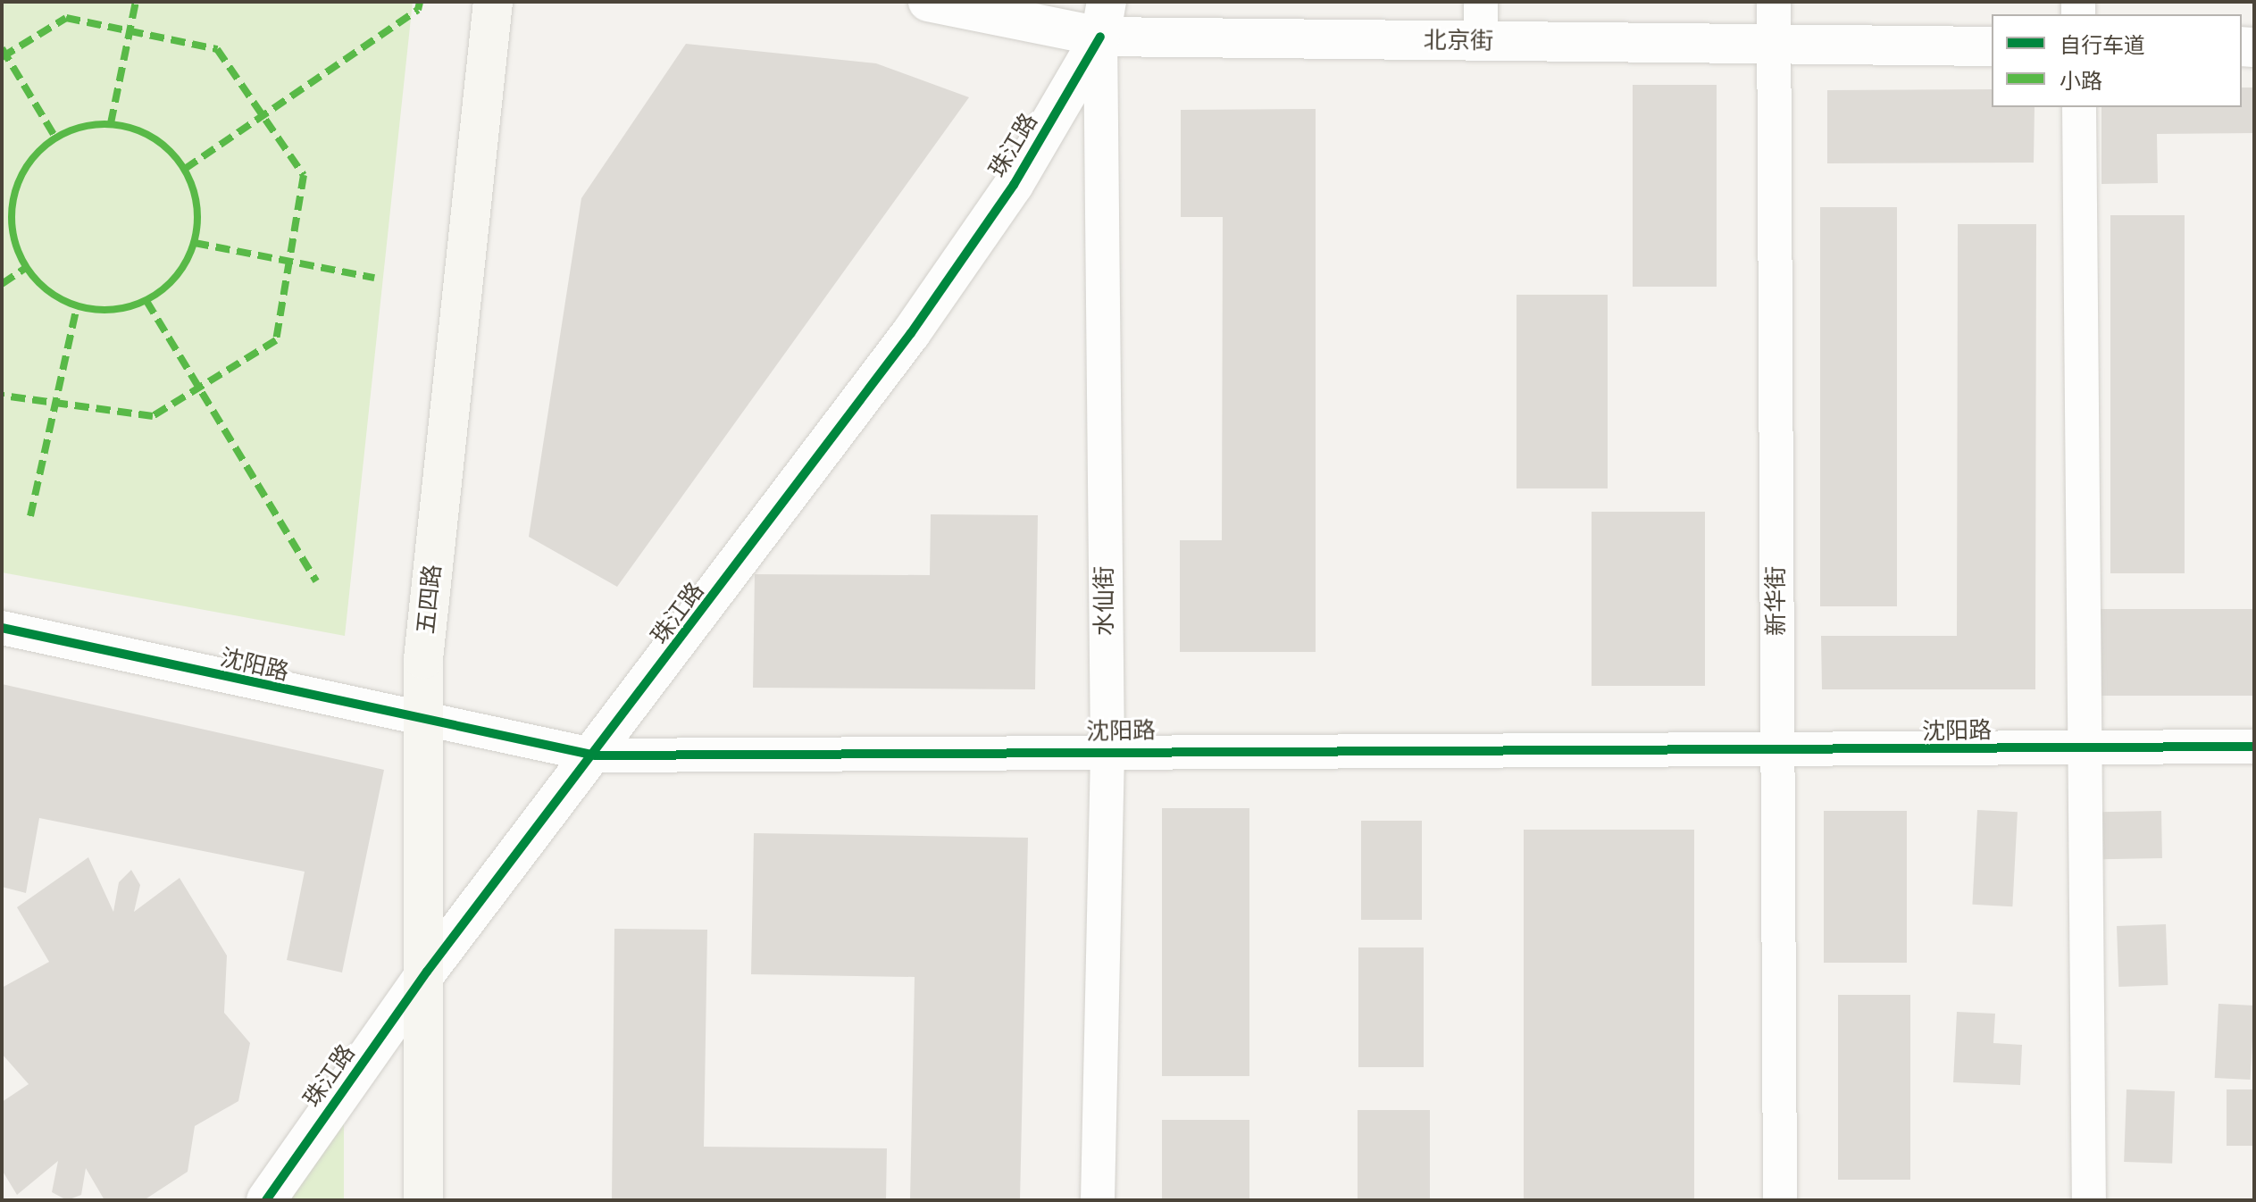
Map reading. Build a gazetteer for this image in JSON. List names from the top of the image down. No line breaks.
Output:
{"streets":{"main road":["五四路"],"street":["北京街","珠江路","水仙街","新华街","沈阳路"]},"crossings":[["北京街","珠江路"],["北京街","水仙街"],["北京街","新华街"],["珠江路","五四路"],["珠江路","水仙街"],["珠江路","沈阳路"],["五四路","沈阳路"],["水仙街","沈阳路"],["新华街","沈阳路"]],"legend":["自行车道","小路"]}
